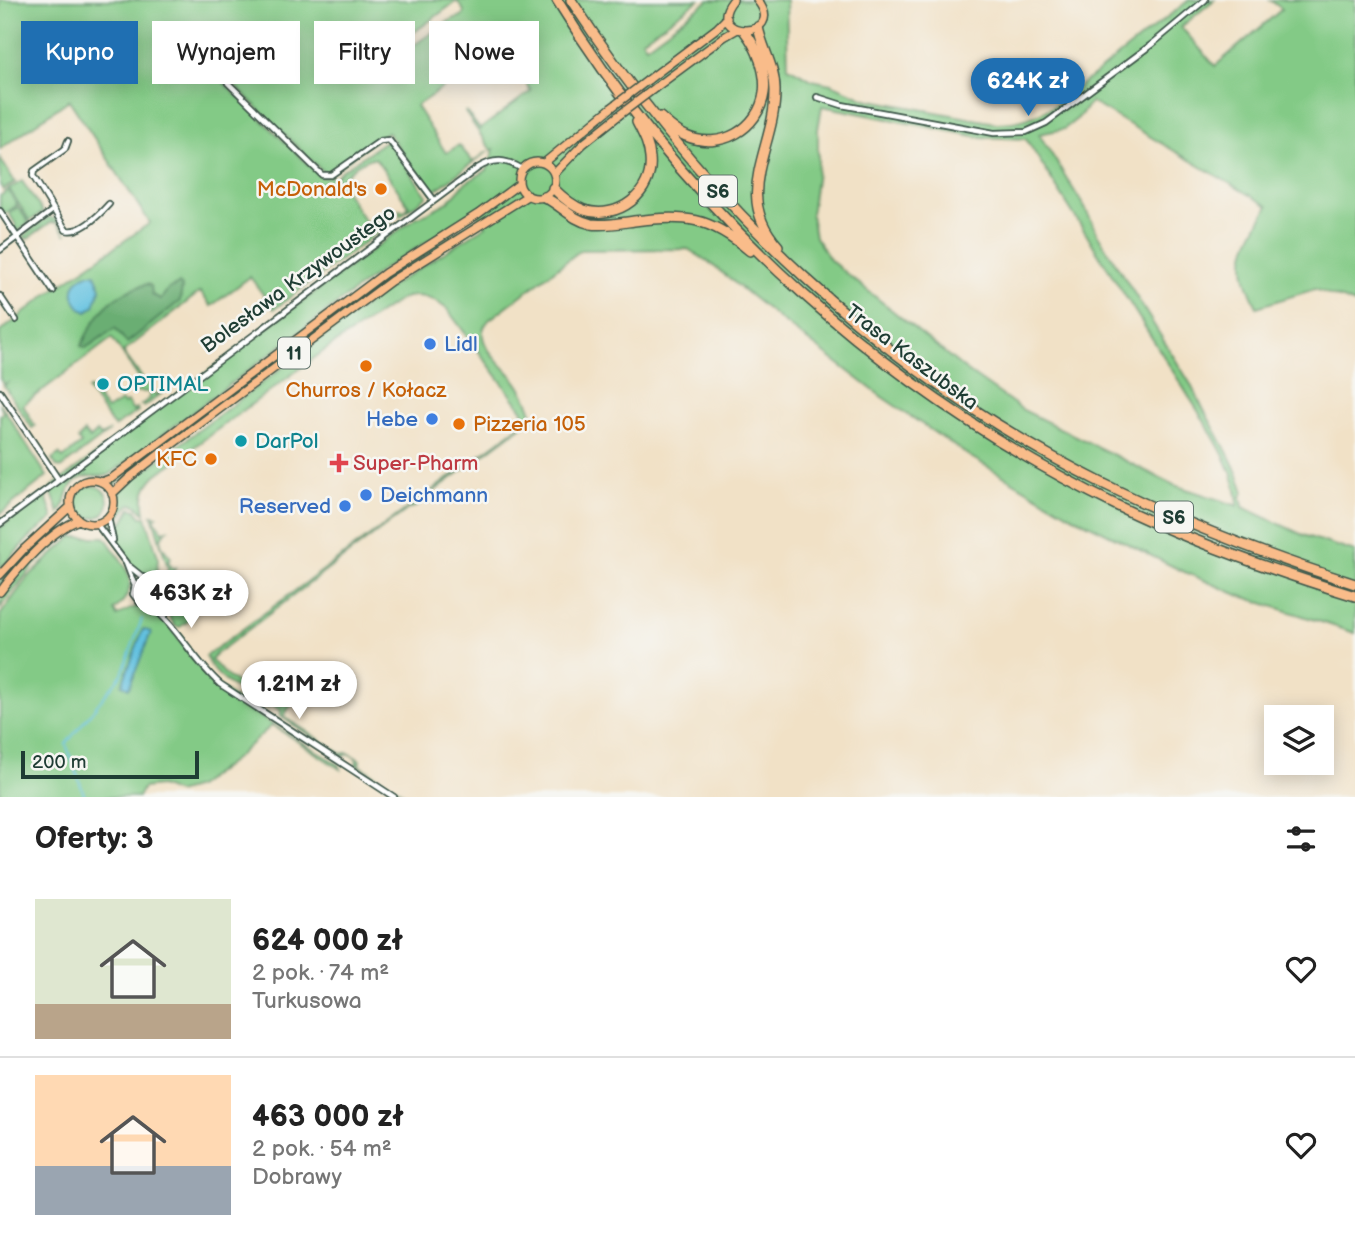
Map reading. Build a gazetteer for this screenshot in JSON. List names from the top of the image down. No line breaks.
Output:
{"streets":{"highway":["S6","Trasa Kaszubska"],"main road":["11"],"street":["Bolesława Krzywoustego"]},"crossings":[["Bolesława Krzywoustego","11"]],"places":{"other":["McDonald's","Lidl","Churros / Kołacz","OPTIMAL","Hebe","Pizzeria 105","DarPol","KFC","Deichmann","Reserved"],"health":["Super-Pharm"]},"scale_bar":"200 m","page":{"chip":["Kupno","Wynajem","Filtry","Nowe"],"price":["624K zł","463K zł","1.21M zł"],"scale":"200 m","heading":"Oferty: 3","list":[{"name":"624 000 zł","note":"2 pok. · 74 m² · Turkusowa"},{"name":"463 000 zł","note":"2 pok. · 54 m² · Dobrawy"}]}}
